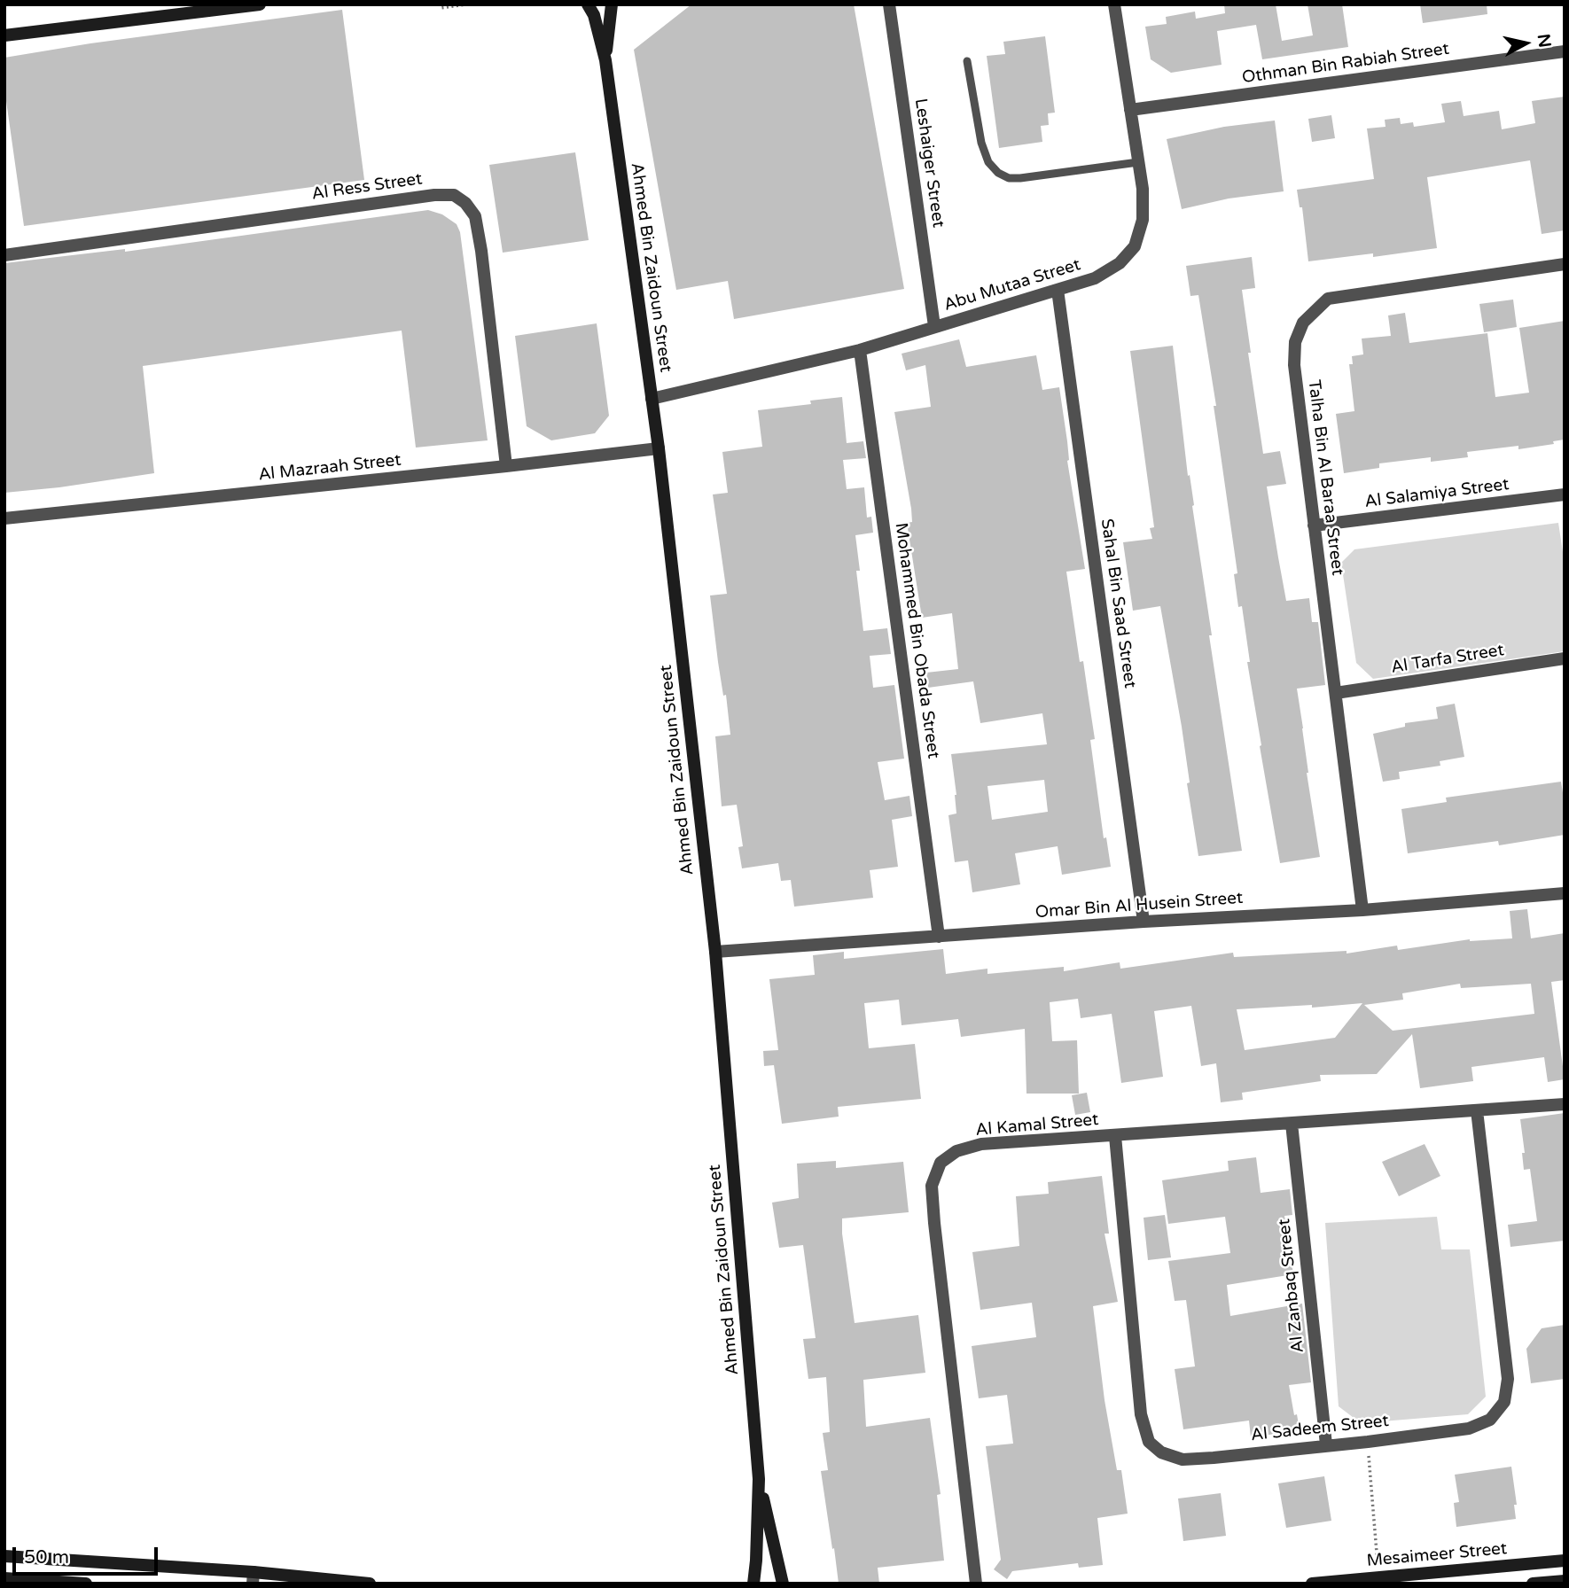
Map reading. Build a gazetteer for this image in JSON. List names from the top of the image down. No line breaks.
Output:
{"streets":{"street":["Othman Bin Rabiah Street","Leshaiger Street","Al Ress Street","Ahmed Bin Zaidoun Street","Abu Mutaa Street","Al Mazraah Street","Talha Bin Al Baraa Street","Al Salamiya Street","Sahal Bin Saad Street","Mohammed Bin Obada Street","Al Tarfa Street","Omar Bin Al Husein Street","Al Kamal Street","Al Zanbaq Street","Al Sadeem Street","Mesaimeer Street"]},"crossings":[["Othman Bin Rabiah Street","Abu Mutaa Street"],["Leshaiger Street","Abu Mutaa Street"],["Al Ress Street","Al Mazraah Street"],["Ahmed Bin Zaidoun Street","Abu Mutaa Street"],["Ahmed Bin Zaidoun Street","Al Mazraah Street"],["Ahmed Bin Zaidoun Street","Omar Bin Al Husein Street"],["Abu Mutaa Street","Sahal Bin Saad Street"],["Abu Mutaa Street","Mohammed Bin Obada Street"],["Talha Bin Al Baraa Street","Al Salamiya Street"],["Talha Bin Al Baraa Street","Al Tarfa Street"],["Talha Bin Al Baraa Street","Omar Bin Al Husein Street"],["Sahal Bin Saad Street","Omar Bin Al Husein Street"],["Mohammed Bin Obada Street","Omar Bin Al Husein Street"],["Al Kamal Street","Al Zanbaq Street"],["Al Kamal Street","Al Sadeem Street"],["Al Zanbaq Street","Al Sadeem Street"]],"scale_bar":"50 m","north":"right"}
